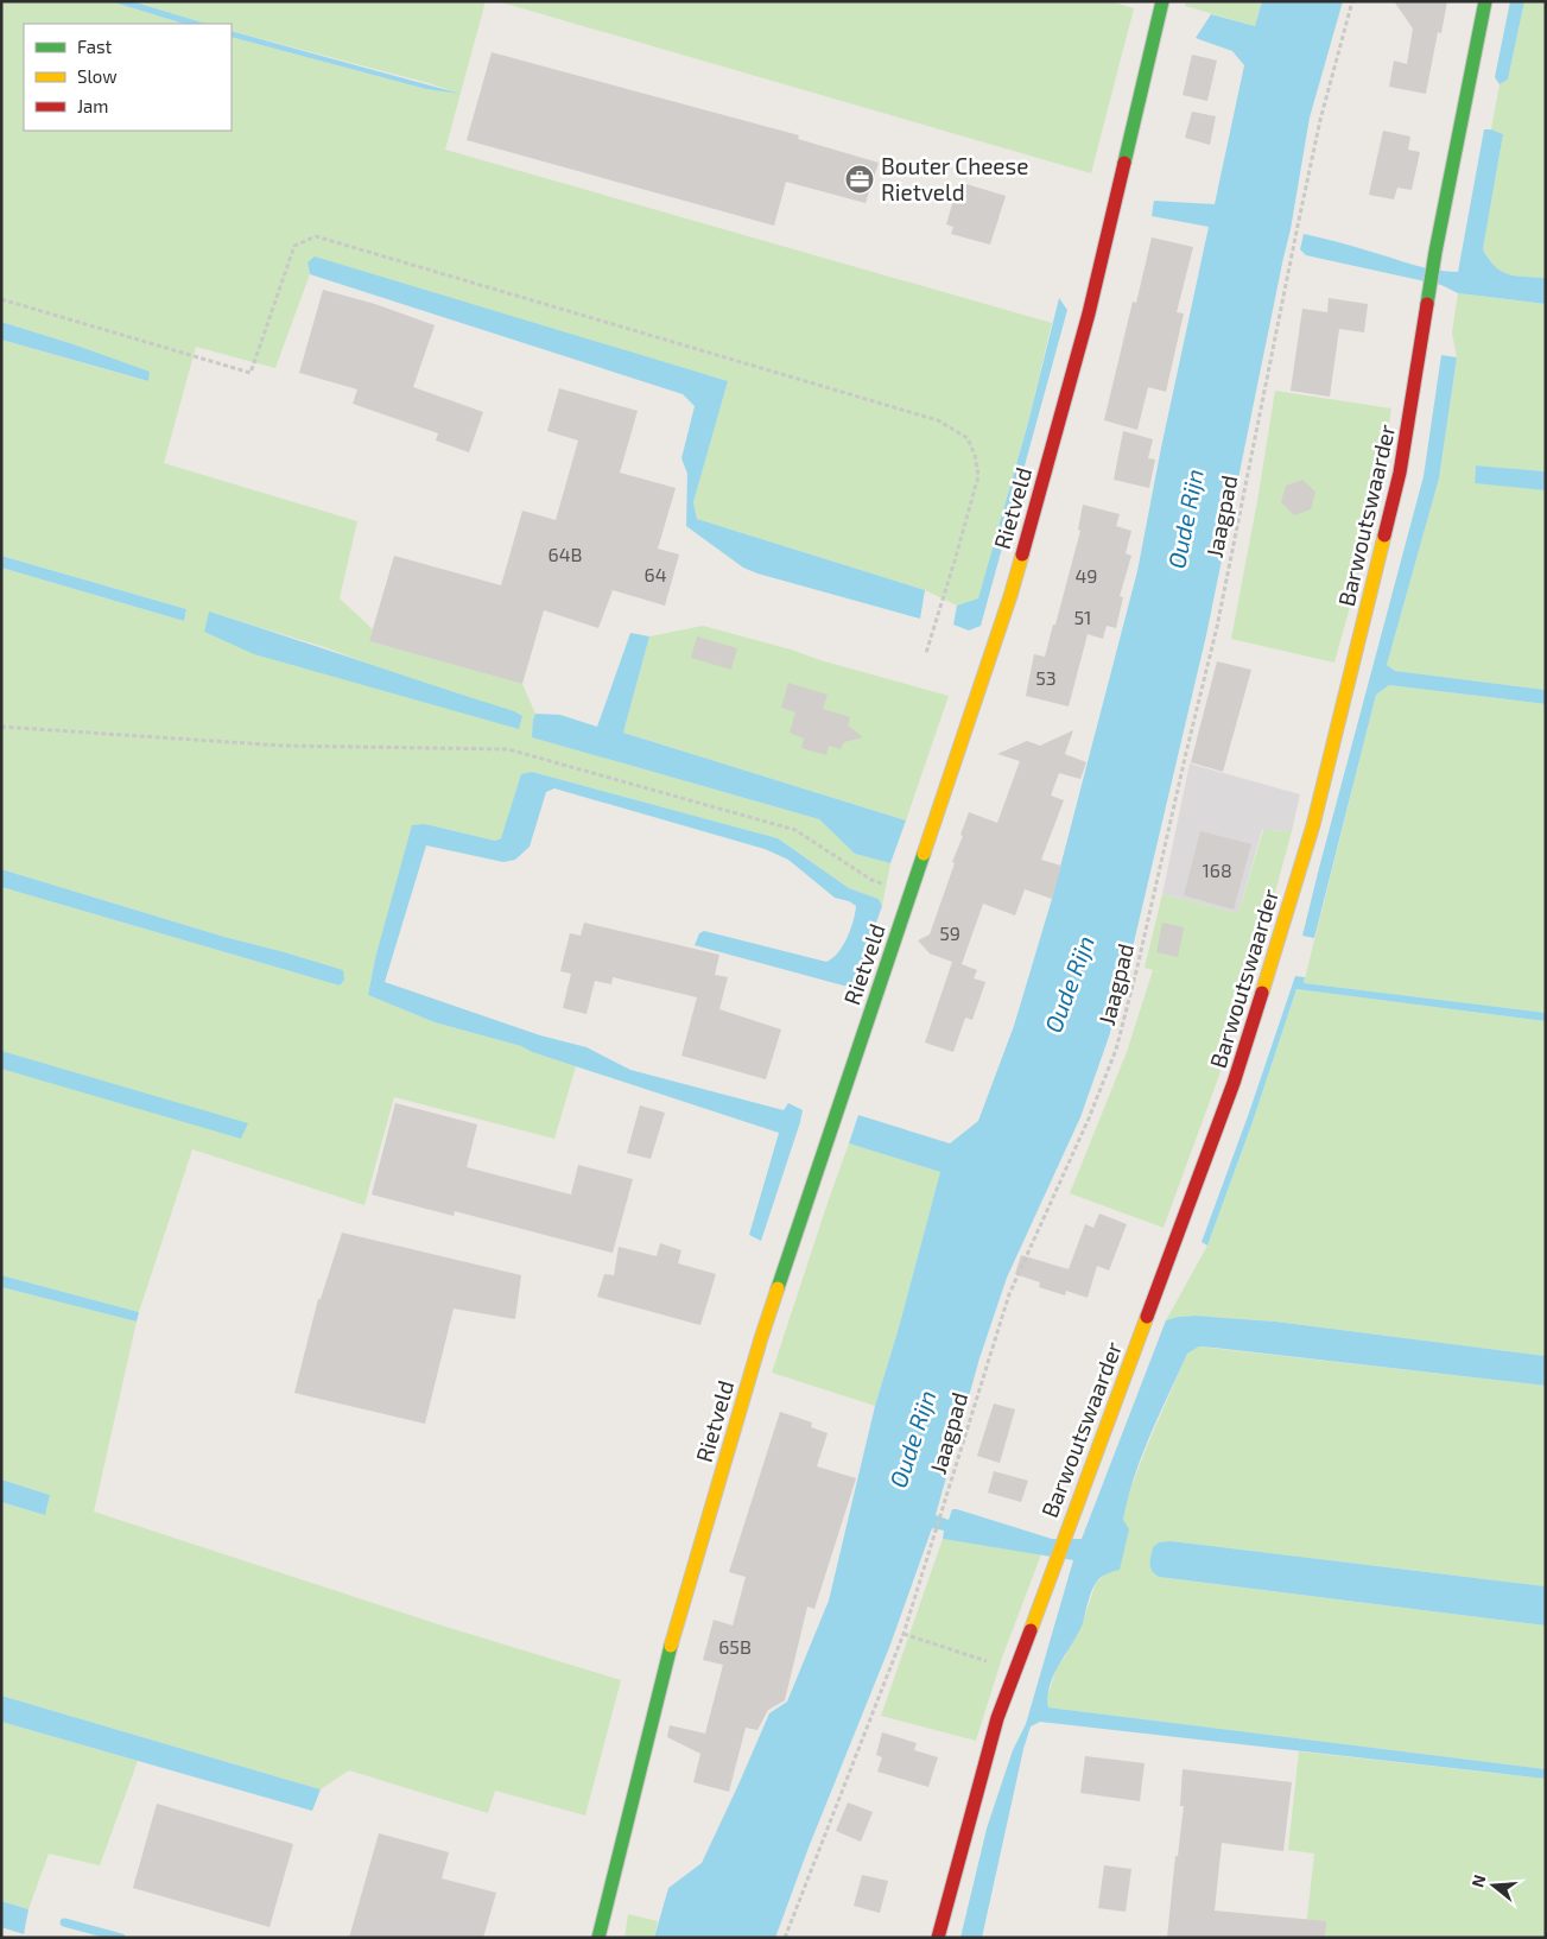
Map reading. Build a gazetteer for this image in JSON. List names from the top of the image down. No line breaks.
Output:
{"streets":{"street":["Rietveld","Barwoutswaarder"],"path":["Jaagpad"]},"water":["Oude Rijn"],"places":{"office":["Bouter Cheese Rietveld"]},"house_numbers":["64B","64","49","51","53","168","59","65B"],"legend":["Fast","Slow","Jam"],"north":"left"}
